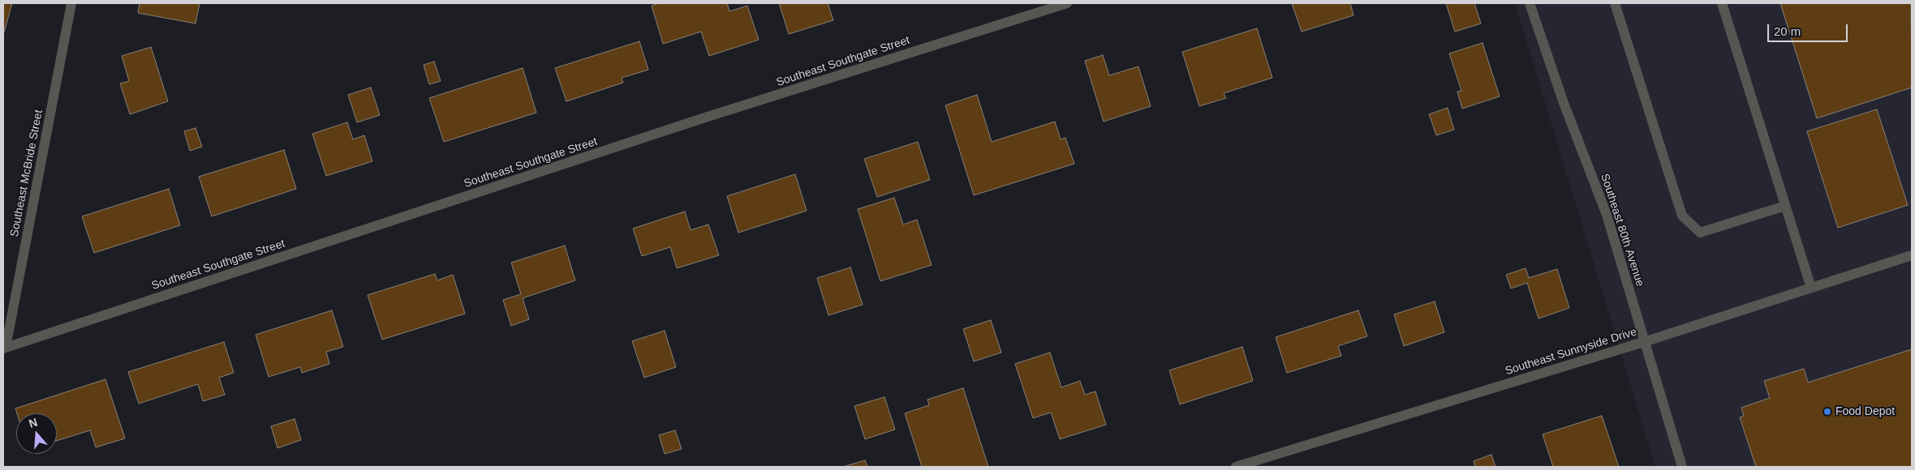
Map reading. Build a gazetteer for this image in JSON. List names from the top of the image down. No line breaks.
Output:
{"streets":{"street":["Southeast Southgate Street","Southeast McBride Street","Southeast 80th Avenue","Southeast Sunnyside Drive"]},"crossings":[["Southeast Southgate Street","Southeast McBride Street"],["Southeast 80th Avenue","Southeast Sunnyside Drive"]],"places":["Food Depot"],"scale_bar":"20 m","north":"top"}
